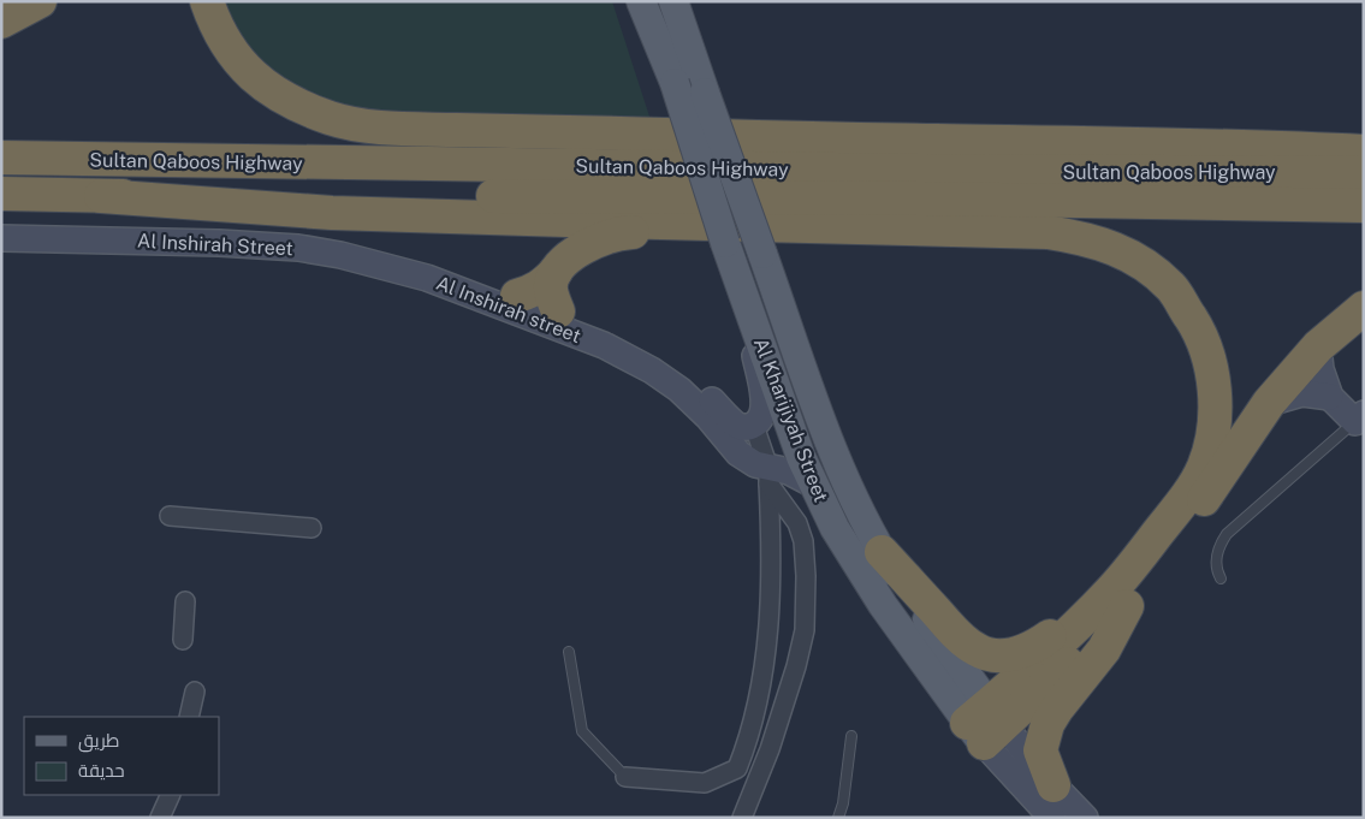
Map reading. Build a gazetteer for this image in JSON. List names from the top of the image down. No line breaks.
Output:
{"streets":{"highway":["Sultan Qaboos Highway"],"main road":["Al Kharijiyah Street"],"street":["Al Inshirah Street","Al Inshirah street"]},"crossings":[["Al Inshirah Street","Al Inshirah street"],["Al Inshirah street","Al Kharijiyah Street"]],"legend":["طريق","حديقة"]}
